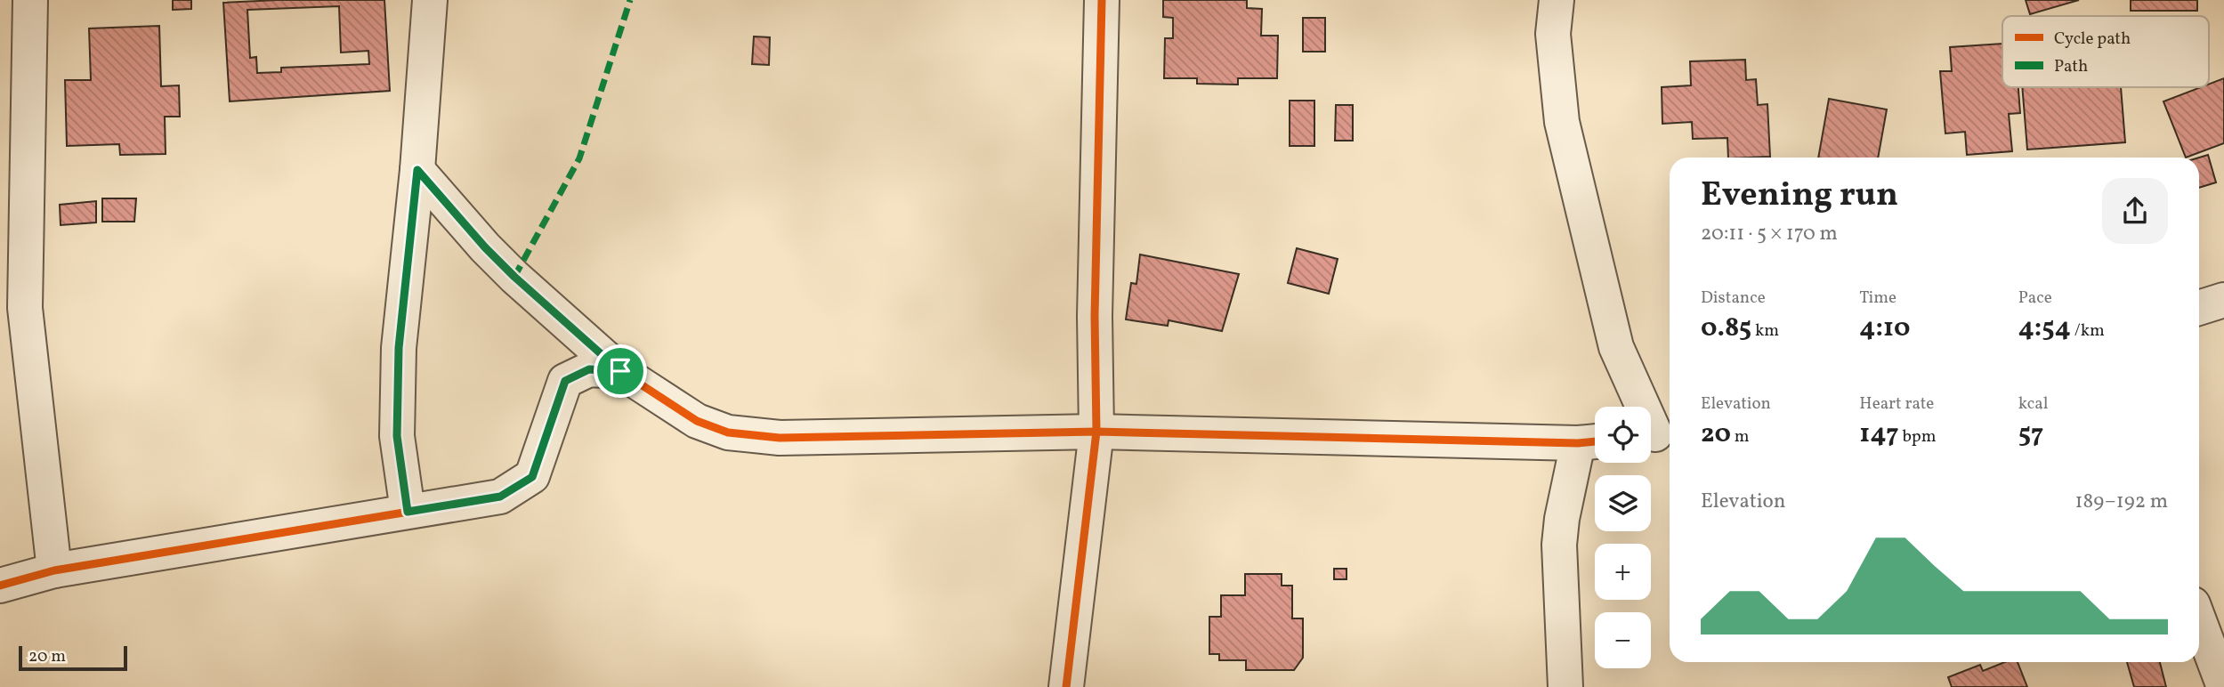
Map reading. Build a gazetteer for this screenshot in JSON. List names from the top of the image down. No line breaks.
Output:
{"legend":["Cycle path","Path"],"scale_bar":"20 m","page":{"heading":["Evening run","20:11 · 5 × 170 m"],"stats":[["Distance","0.85 km"],["Time","4:10"],["Pace","4:54 /km"],["Elevation","20 m"],["Heart rate","147 bpm"],["kcal","57"]],"map_buttons":["+","−"],"chart":["Elevation","189–192 m"],"scale":"20 m"}}
